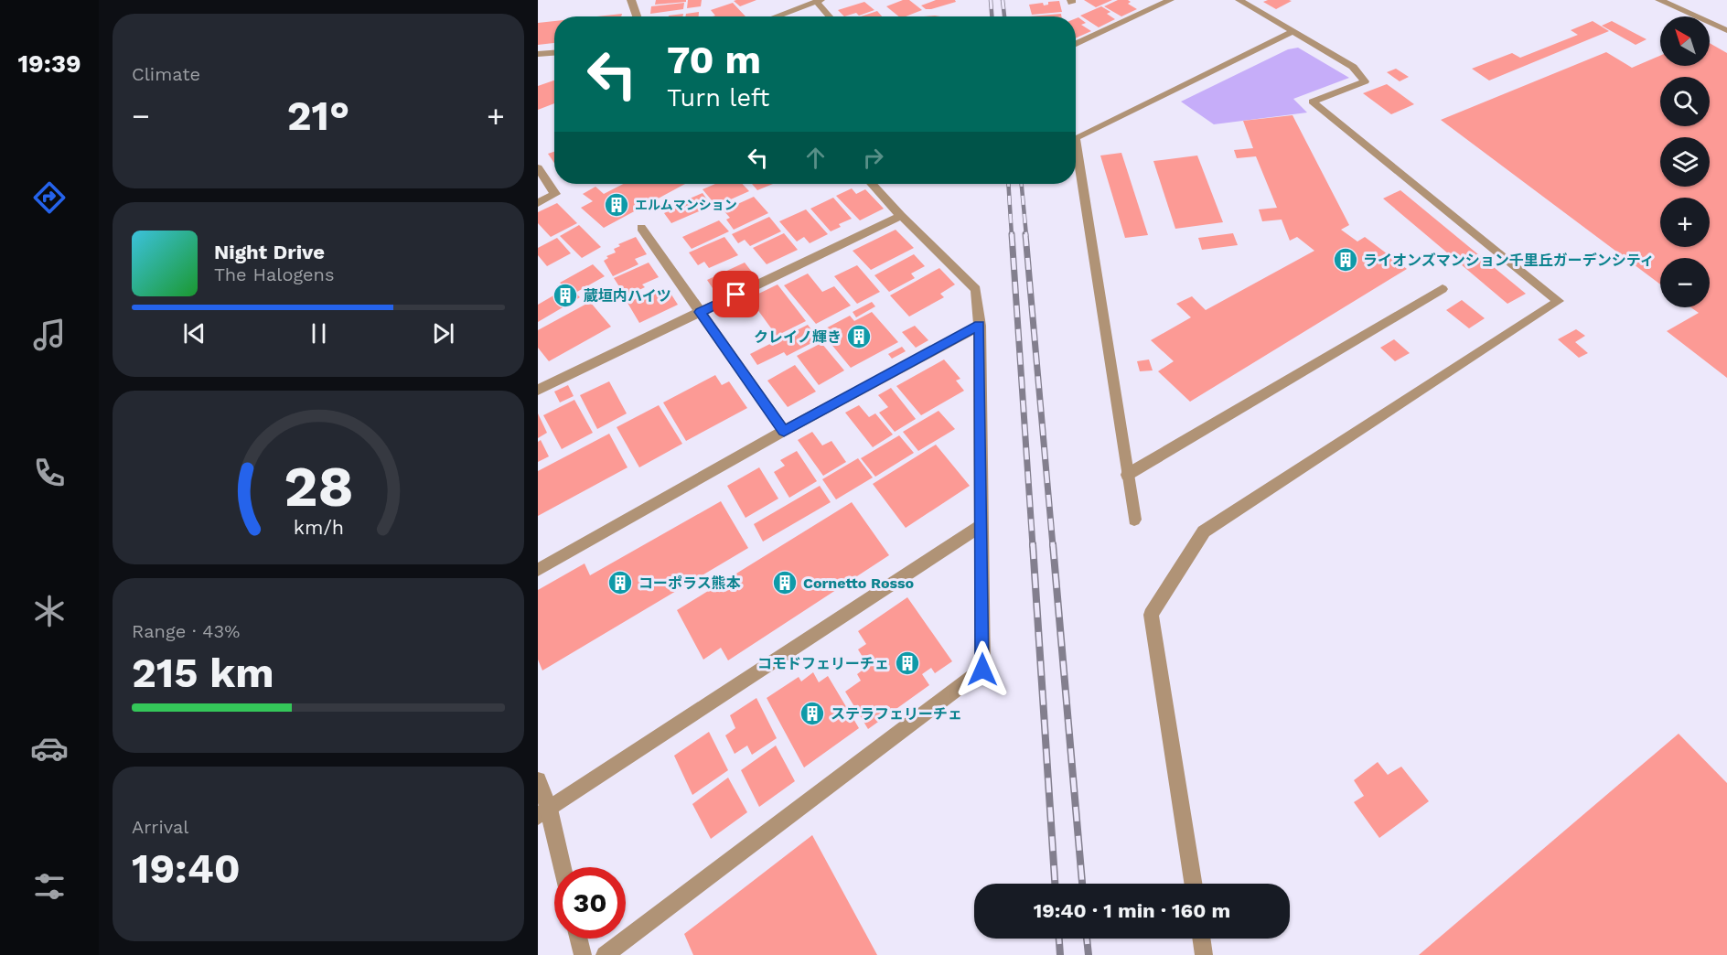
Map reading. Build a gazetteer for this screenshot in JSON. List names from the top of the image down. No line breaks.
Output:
{"places":{"building":["エルムマンション","ライオンズマンション千里丘ガーデンシティ","蔵垣内ハイツ","クレイノ輝き","コーポラス熊本","Cornetto Rosso","コモドフェリーチェ","ステラフェリーチェ"]},"north":"top left","page":{"tabs":"19:39","tile":["Climate",["Range · 43%","215 km"],["Arrival","19:40"]],"map_buttons":["+","−"],"turn":["70 m","Turn left"],"heat":["−","21°","+"],"song":["Night Drive","The Halogens"],"limit":"30","trip":"19:40 · 1 min · 160 m","gauge":["28","km/h"]}}
